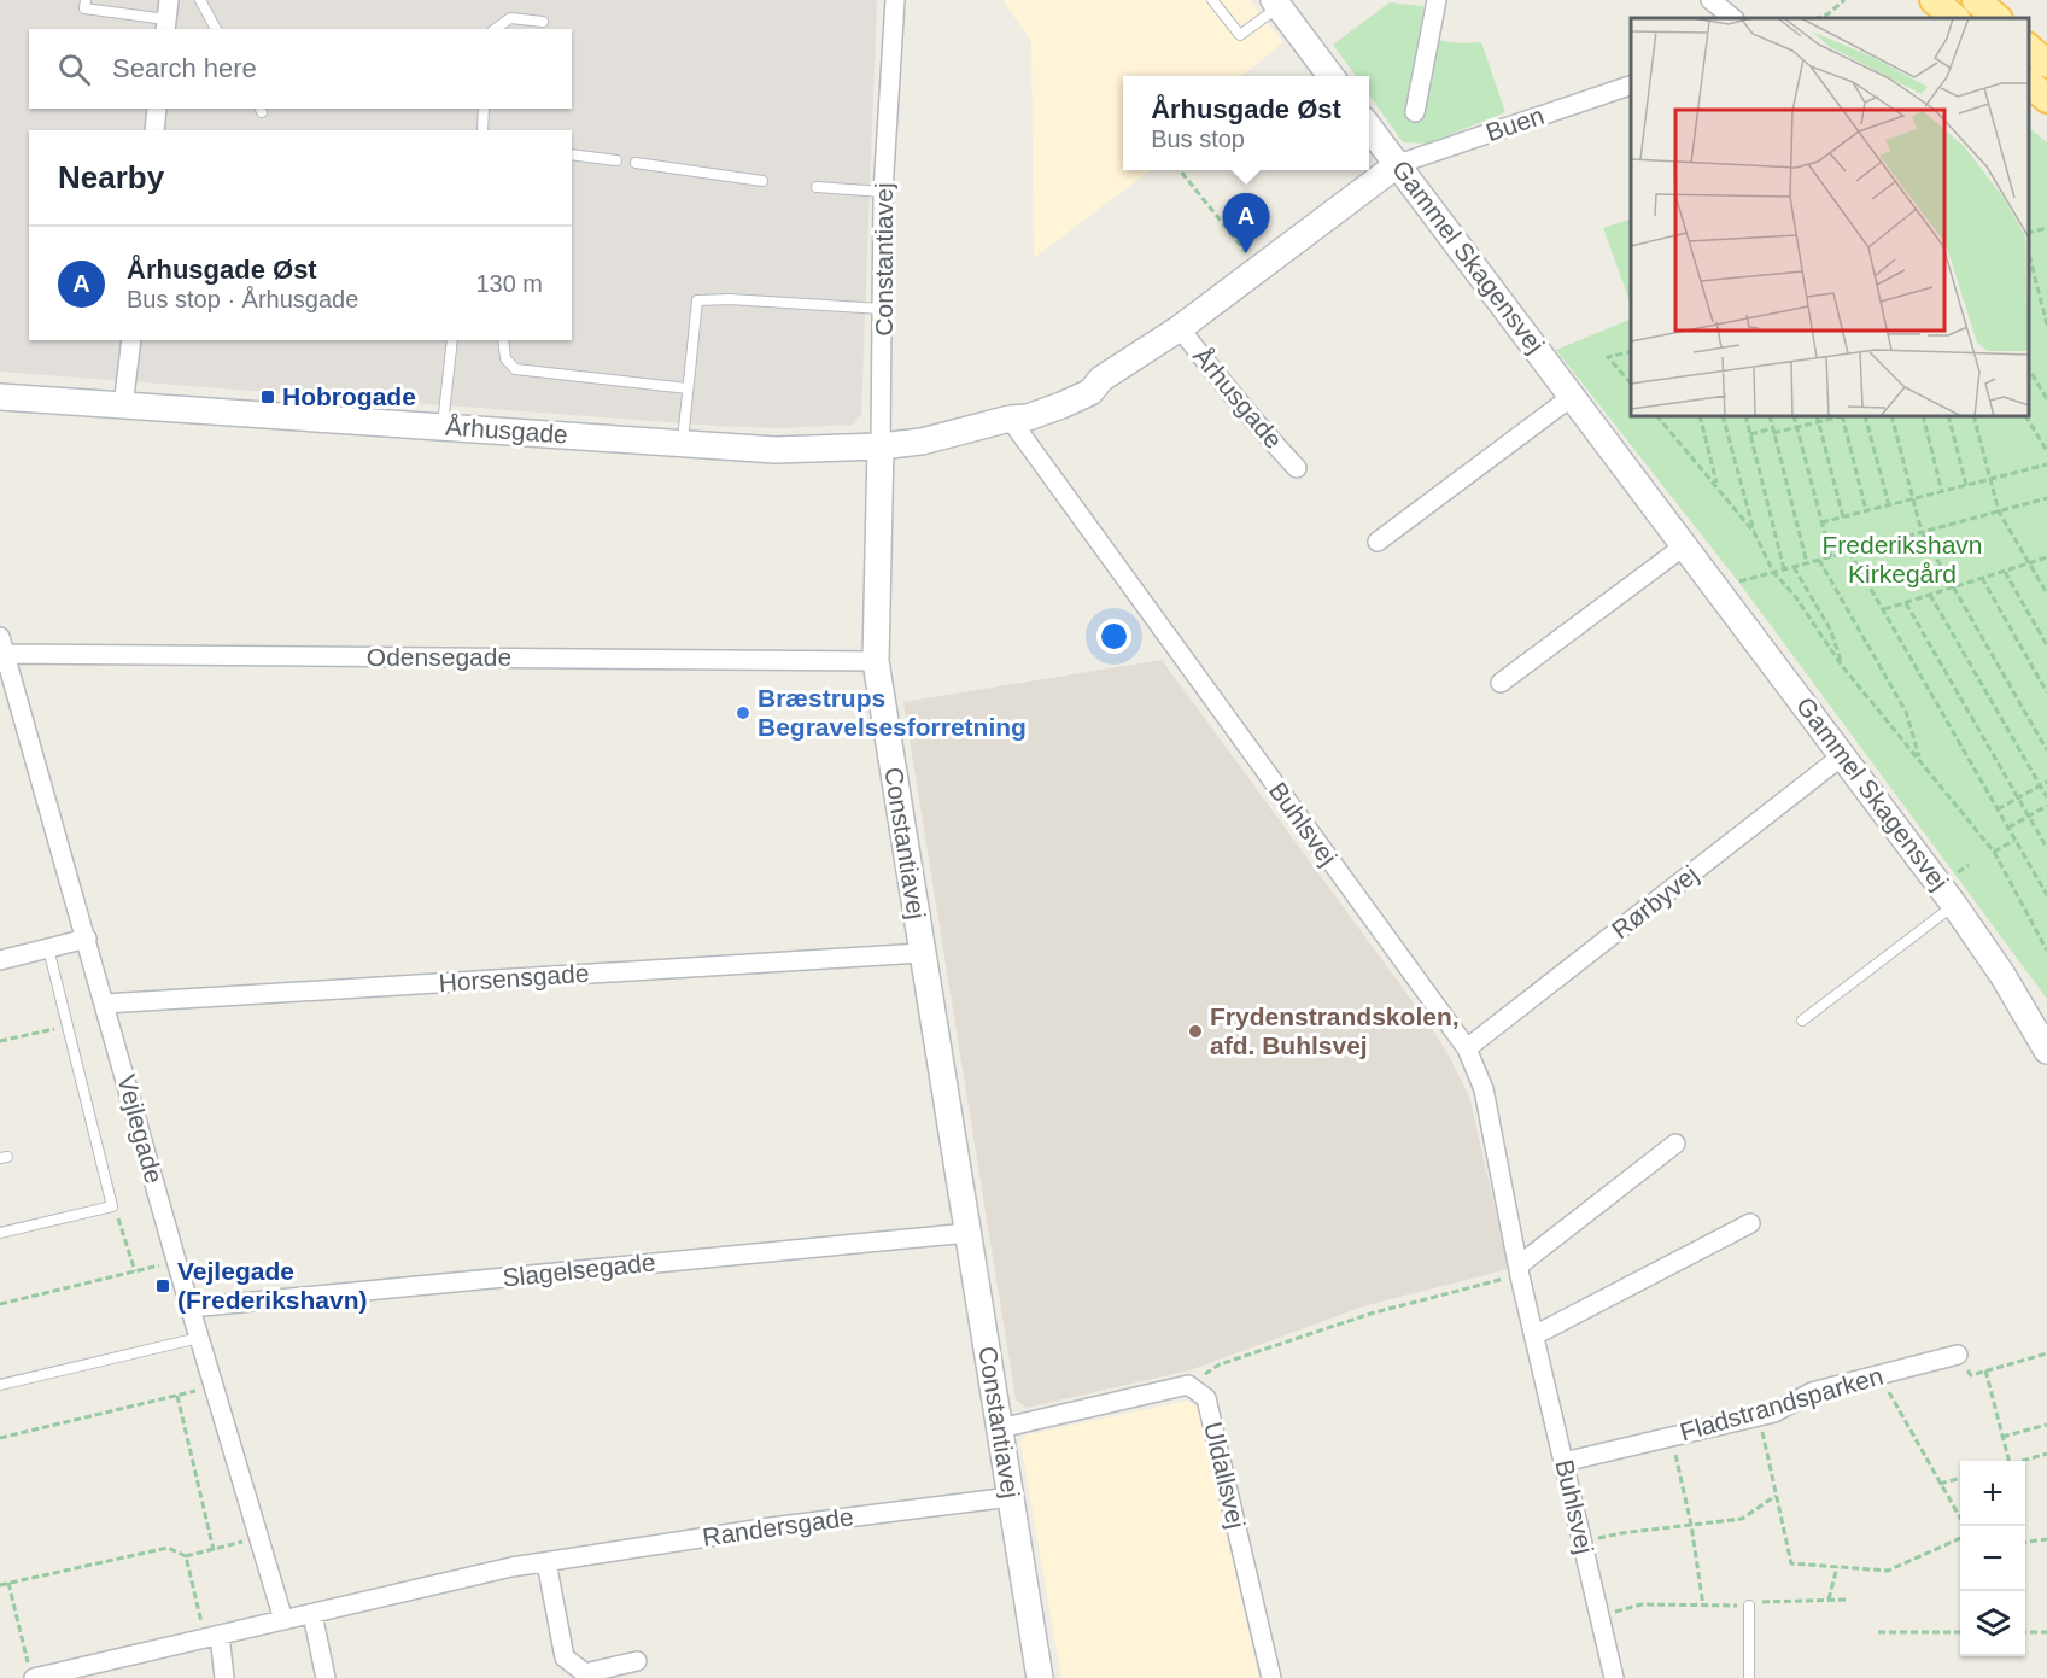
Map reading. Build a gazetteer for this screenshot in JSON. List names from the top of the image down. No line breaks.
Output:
{"streets":{"street":["Buen","Gammel Skagensvej","Constantiavej","Århusgade","Odensegade","Buhlsvej","Rørbyvej","Horsensgade","Vejlegade","Slagelsegade","Fladstrandsparken","Uldallsvej","Randersgade"]},"crossings":[["Buen","Gammel Skagensvej"],["Buen","Århusgade"],["Gammel Skagensvej","Århusgade"],["Gammel Skagensvej","Rørbyvej"],["Constantiavej","Århusgade"],["Constantiavej","Odensegade"],["Constantiavej","Horsensgade"],["Constantiavej","Slagelsegade"],["Constantiavej","Randersgade"],["Århusgade","Buhlsvej"],["Odensegade","Vejlegade"],["Buhlsvej","Rørbyvej"],["Buhlsvej","Fladstrandsparken"],["Horsensgade","Vejlegade"],["Vejlegade","Slagelsegade"],["Vejlegade","Randersgade"]],"parks":["Frederikshavn Kirkegård"],"places":{"transit":["Hobrogade","Vejlegade (Frederikshavn)"],"other":["Bræstrups Begravelsesforretning","Frydenstrandskolen, afd. Buhlsvej"]},"page":{"search":"Search here","popup":["Århusgade Øst","Bus stop"],"heading":"Nearby","pins":"A","list":[{"mark":"A","name":"Århusgade Øst","note":"Bus stop · Århusgade","value":"130 m"}],"map_buttons":["+","−"]}}
